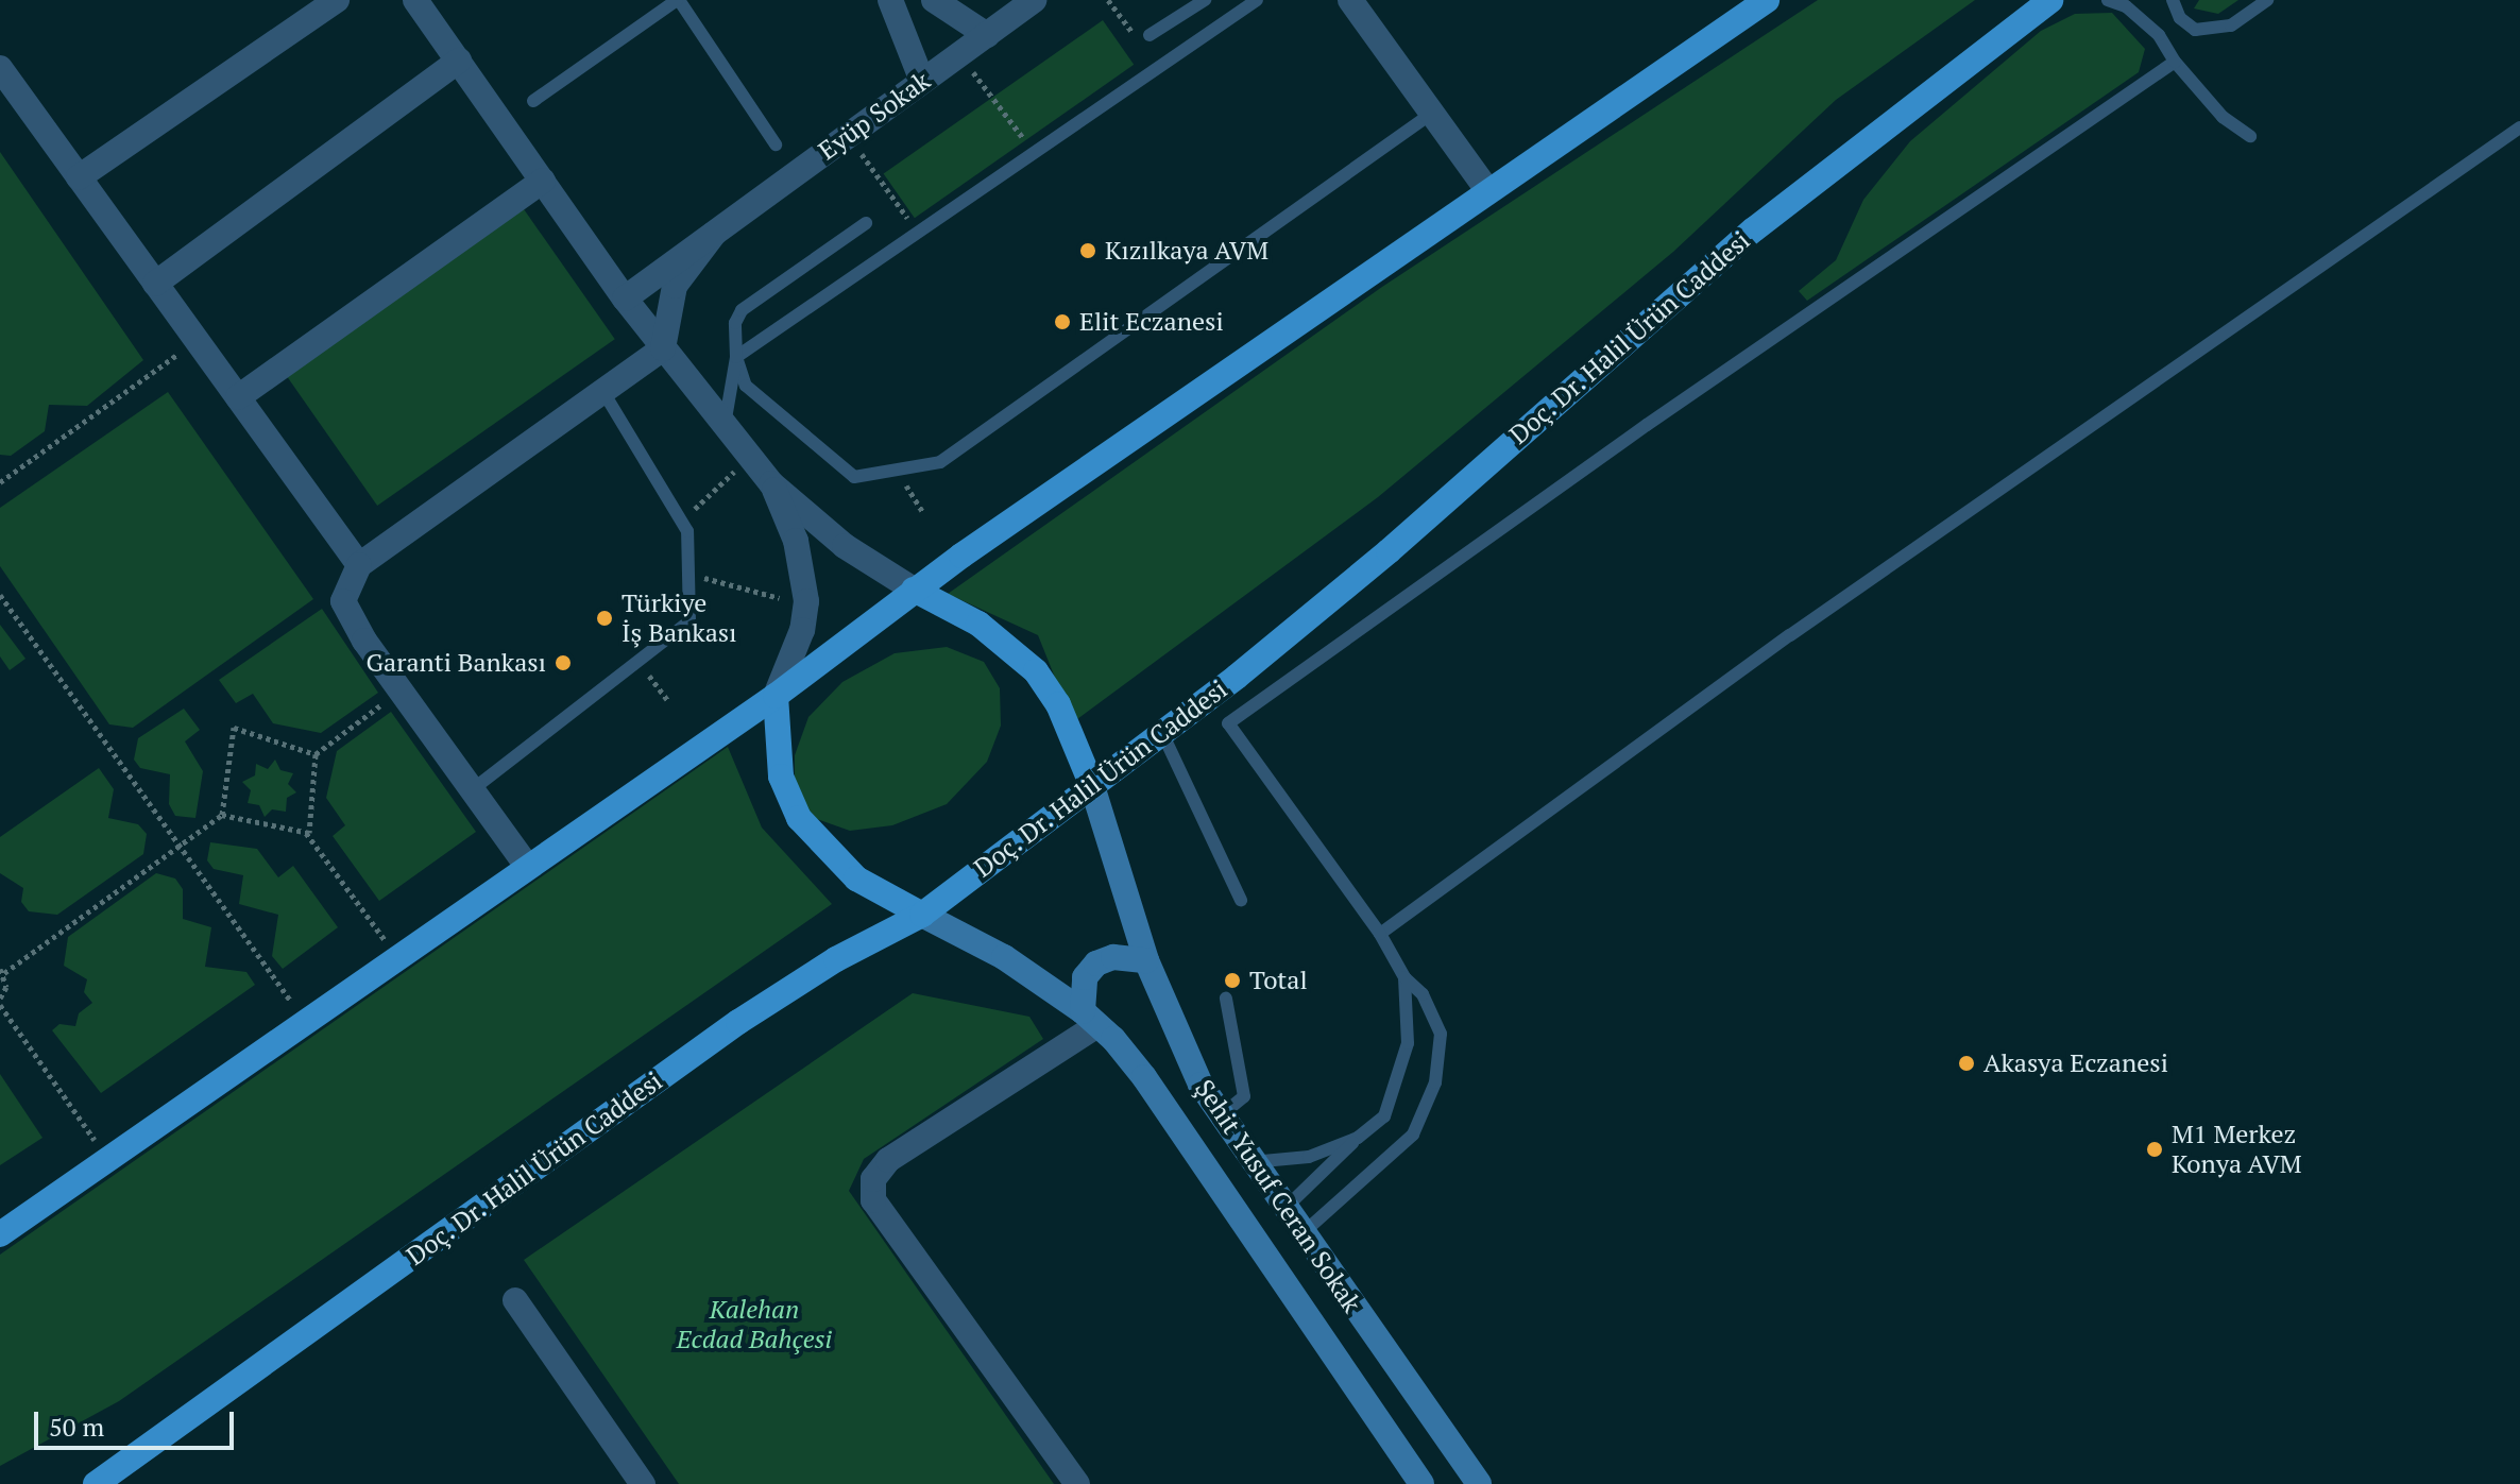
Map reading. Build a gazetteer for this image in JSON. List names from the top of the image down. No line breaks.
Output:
{"streets":{"main road":["Doç. Dr. Halil Ürün Caddesi"],"street":["Eyüp Sokak","Şehit Yusuf Ceran Sokak"]},"crossings":[["Doç. Dr. Halil Ürün Caddesi","Şehit Yusuf Ceran Sokak"]],"parks":["Kalehan Ecdad Bahçesi"],"places":["Kızılkaya AVM","Elit Eczanesi","Türkiye İş Bankası","Garanti Bankası","Total","Akasya Eczanesi","M1 Merkez Konya AVM"],"scale_bar":"50 m"}
